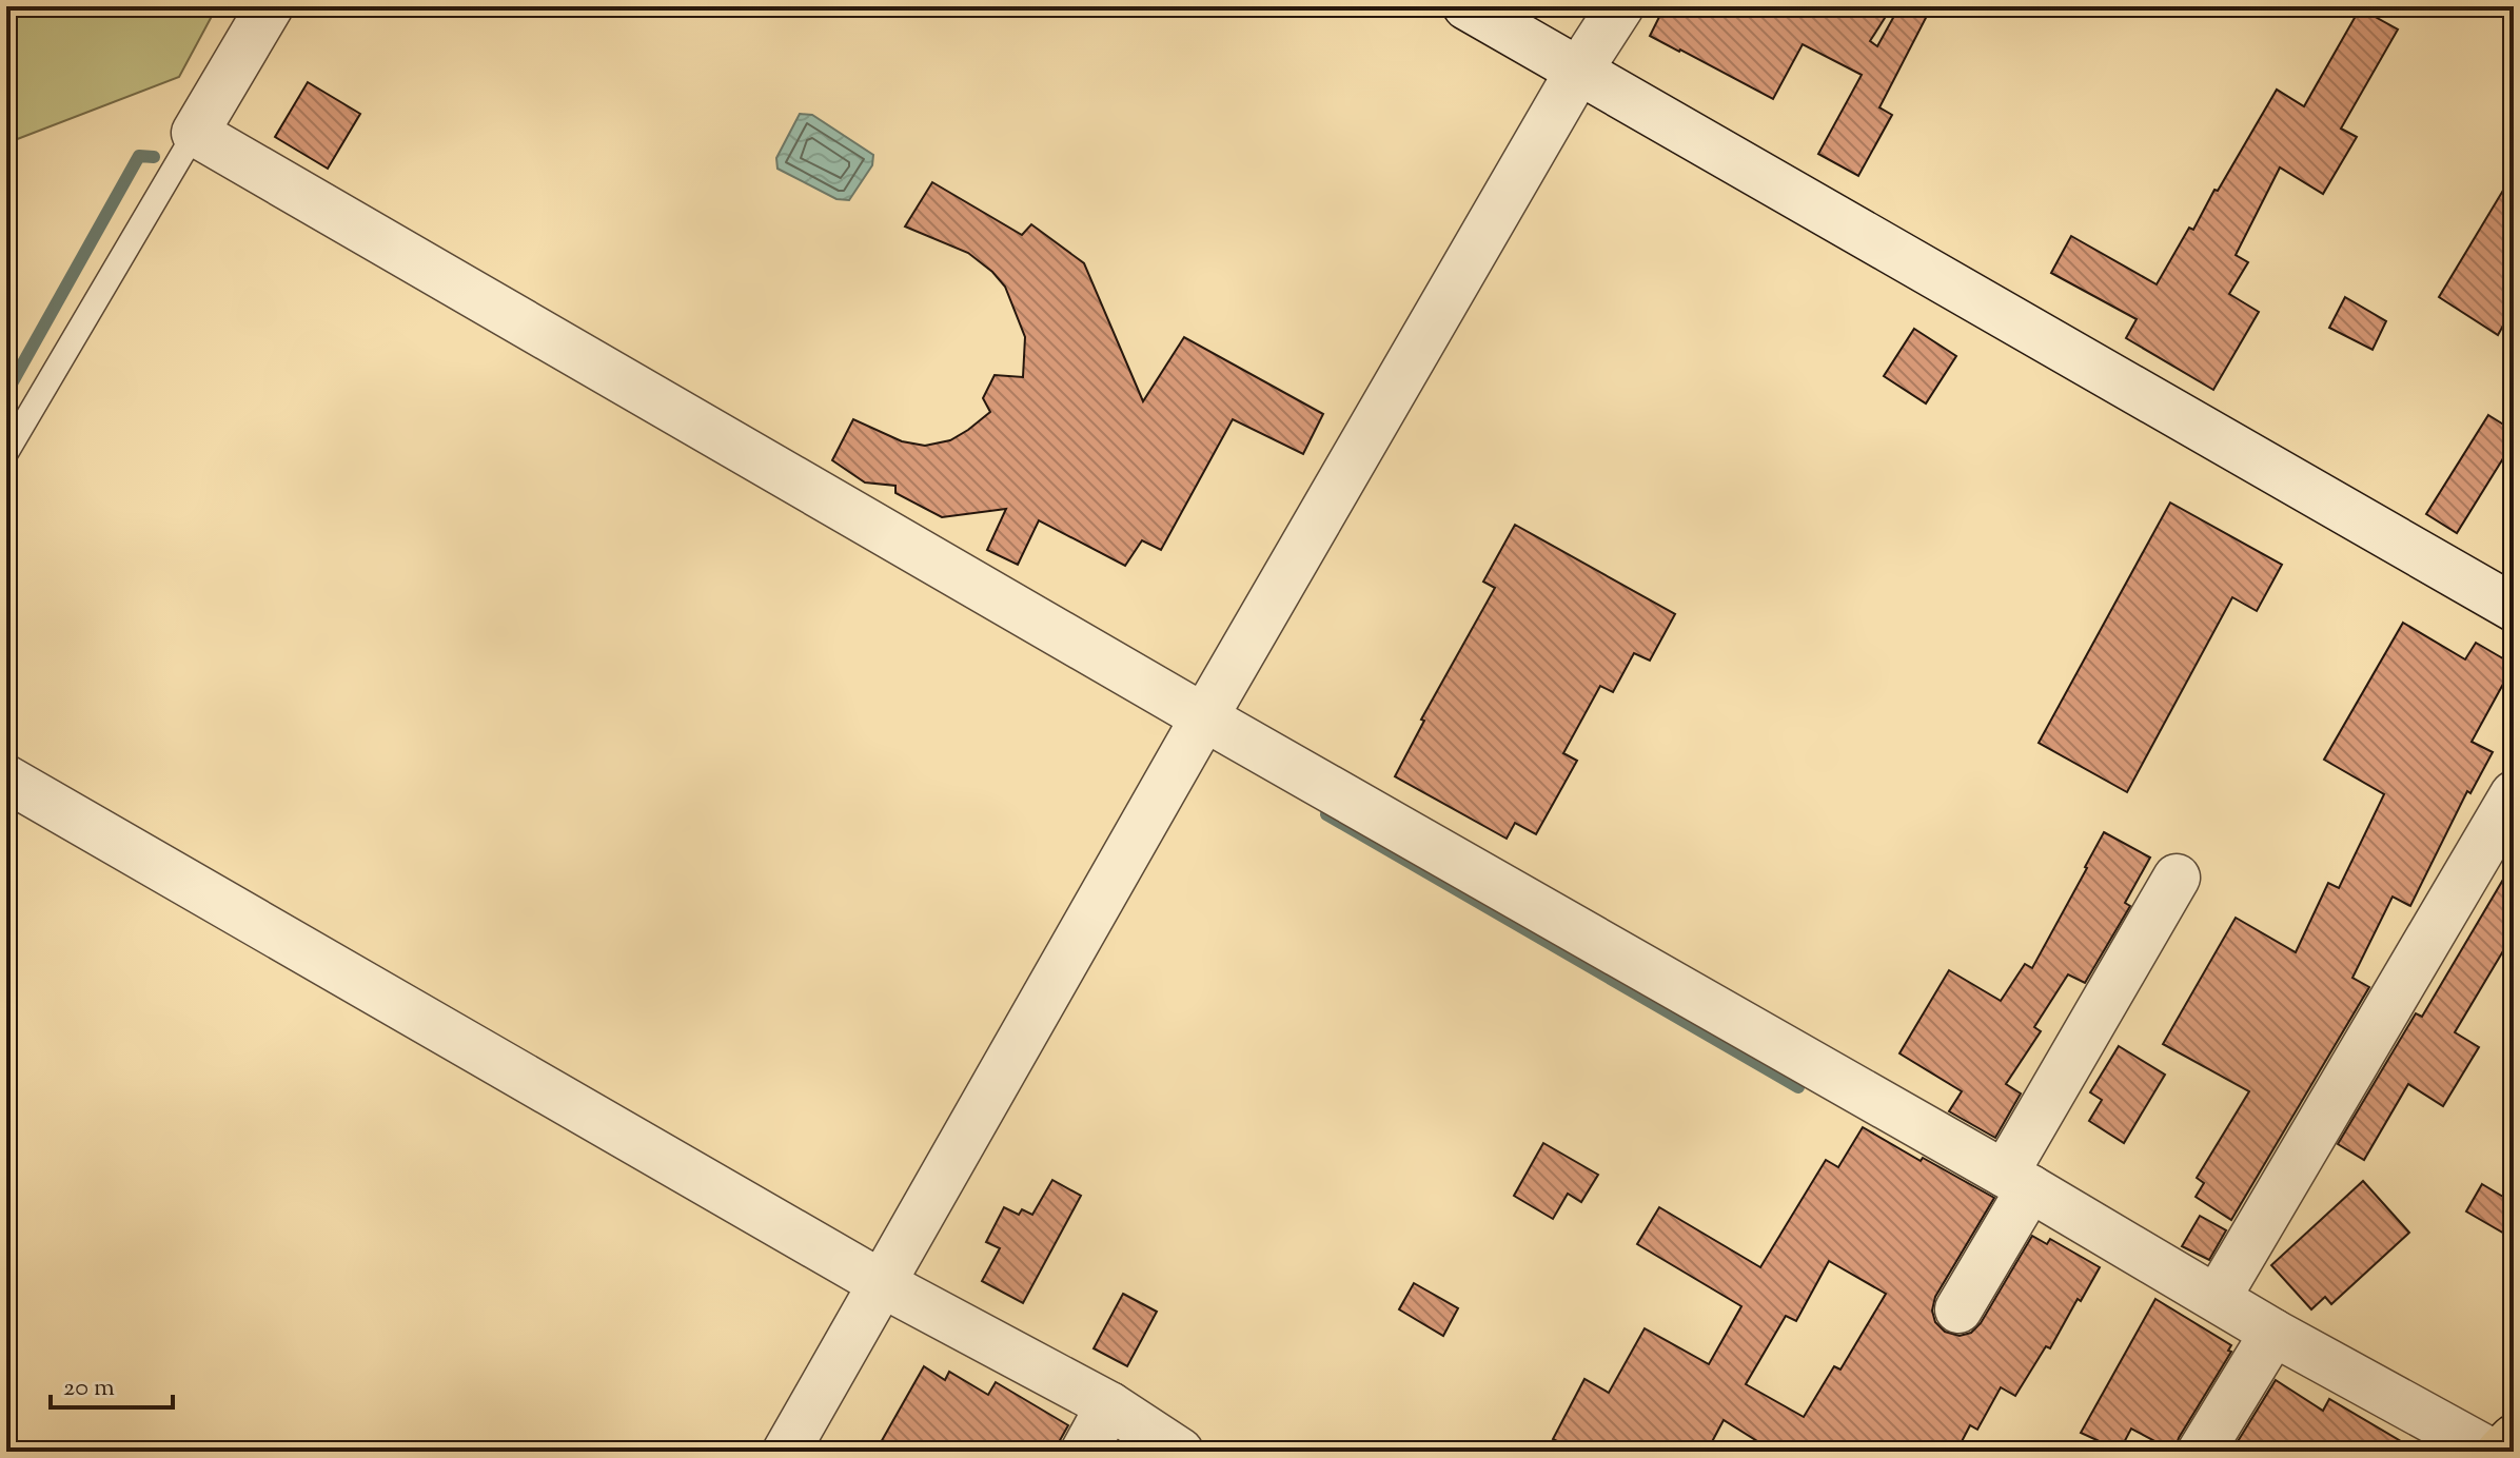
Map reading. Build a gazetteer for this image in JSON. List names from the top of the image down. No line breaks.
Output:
{"scale_bar":"20 m"}
